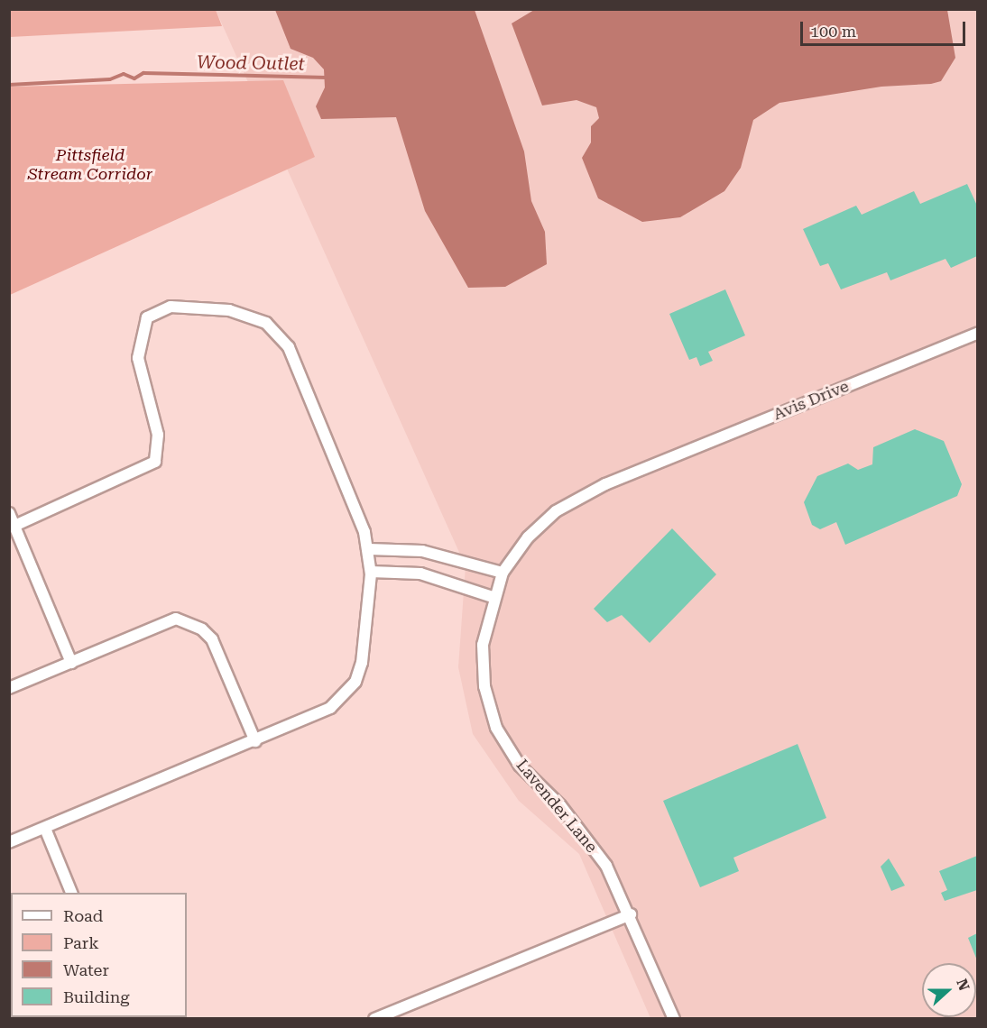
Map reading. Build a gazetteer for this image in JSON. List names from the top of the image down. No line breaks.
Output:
{"streets":{"street":["Avis Drive","Lavender Lane"]},"crossings":[["Avis Drive","Lavender Lane"]],"water":["Wood Outlet"],"parks":["Pittsfield Stream Corridor"],"legend":["Road","Park","Water","Building"],"scale_bar":"100 m","north":"right"}
